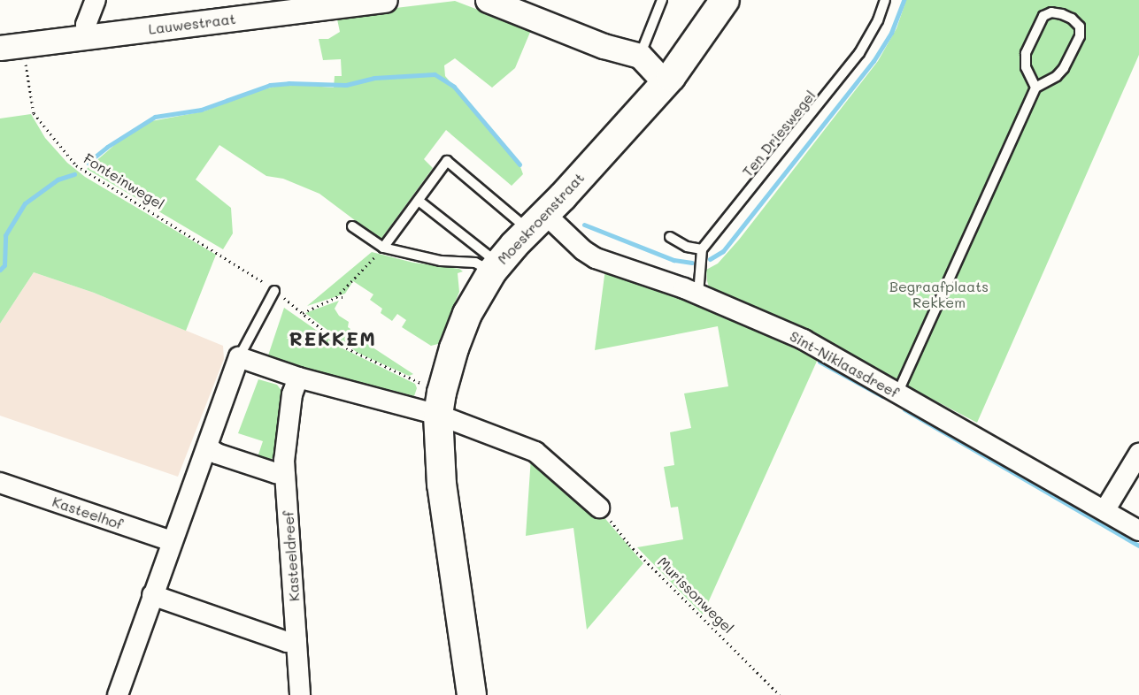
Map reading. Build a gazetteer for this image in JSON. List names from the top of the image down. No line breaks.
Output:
{"streets":{"main road":["Moeskroenstraat"],"street":["Lauwestraat","Sint-Niklaasdreef","Kasteelhof","Kasteeldreef"],"lane":["Ten Drieswegel"],"path":["Fonteinwegel","Murissonwegel"]},"crossings":[["Lauwestraat","Fonteinwegel"],["Moeskroenstraat","Sint-Niklaasdreef"]],"districts":["REKKEM"],"parks":["Begraafplaats Rekkem"]}
